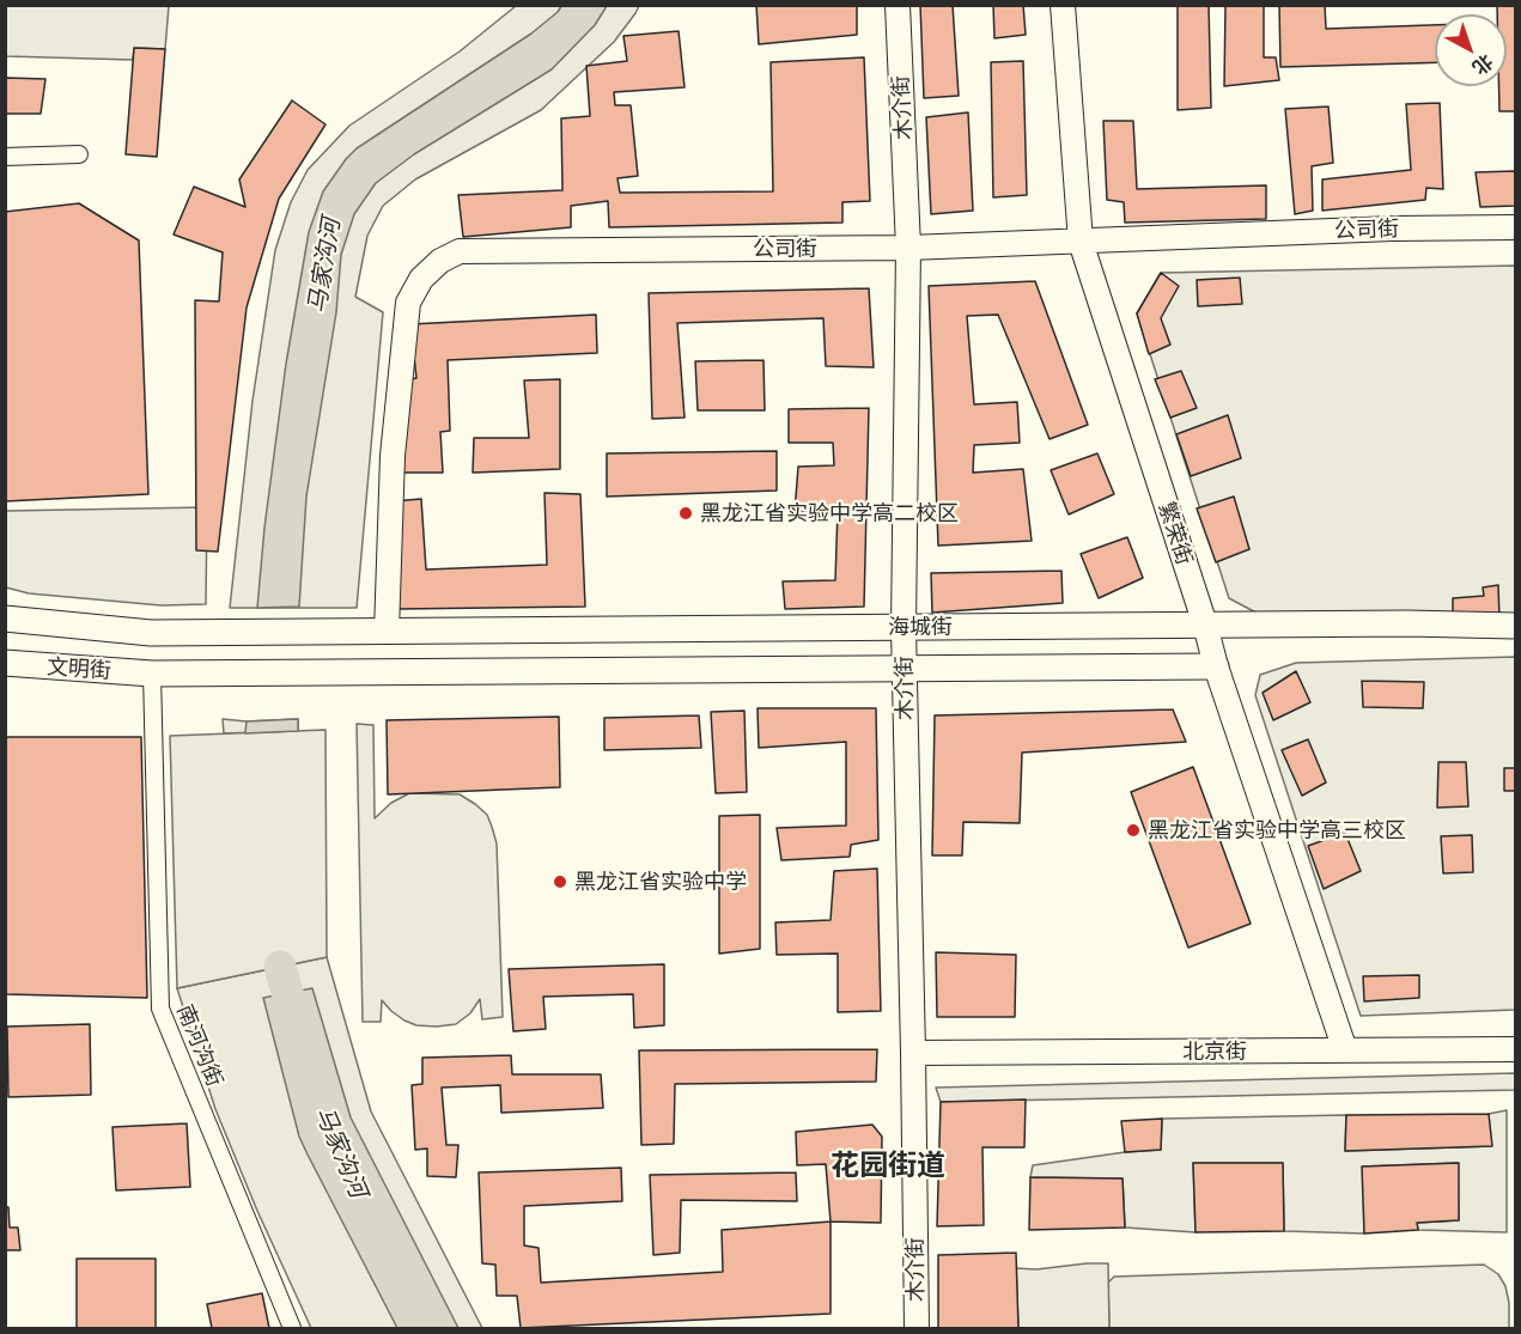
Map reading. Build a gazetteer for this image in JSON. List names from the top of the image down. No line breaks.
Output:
{"streets":{"main road":["海城街","文明街"],"street":["木介街","公司街","繁荣街","南河沟街","北京街"]},"crossings":[["木介街","公司街"],["木介街","海城街"],["木介街","北京街"],["公司街","繁荣街"],["公司街","海城街"],["繁荣街","海城街"],["繁荣街","北京街"],["海城街","文明街"],["文明街","南河沟街"]],"districts":["花园街道"],"water":["马家沟河"],"places":["黑龙江省实验中学高二校区","黑龙江省实验中学高三校区","黑龙江省实验中学"],"north":"bottom right"}
